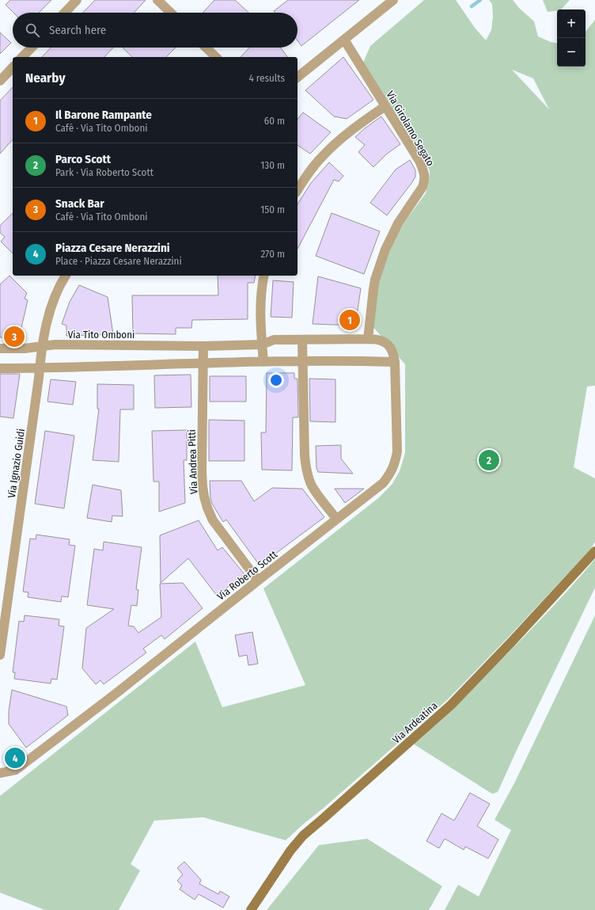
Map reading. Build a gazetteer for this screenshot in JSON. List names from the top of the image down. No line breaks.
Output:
{"streets":{"street":["Via Girolamo Segato","Via Tito Omboni","Via Andrea Pitti","Via Ignazio Guidi","Via Roberto Scott","Via Ardeatina"]},"crossings":[["Via Girolamo Segato","Via Tito Omboni"],["Via Tito Omboni","Via Ignazio Guidi"],["Via Tito Omboni","Via Roberto Scott"],["Via Andrea Pitti","Via Roberto Scott"]],"page":{"map_buttons":["+","−"],"search":"Search here","heading":["Nearby","4 results"],"list":[{"mark":"1","name":"Il Barone Rampante","note":"Café · Via Tito Omboni","value":"60 m"},{"mark":"2","name":"Parco Scott","note":"Park · Via Roberto Scott","value":"130 m"},{"mark":"3","name":"Snack Bar","note":"Café · Via Tito Omboni","value":"150 m"},{"mark":"4","name":"Piazza Cesare Nerazzini","note":"Place · Piazza Cesare Nerazzini","value":"270 m"}],"pins":["1","3","2","4"]}}
